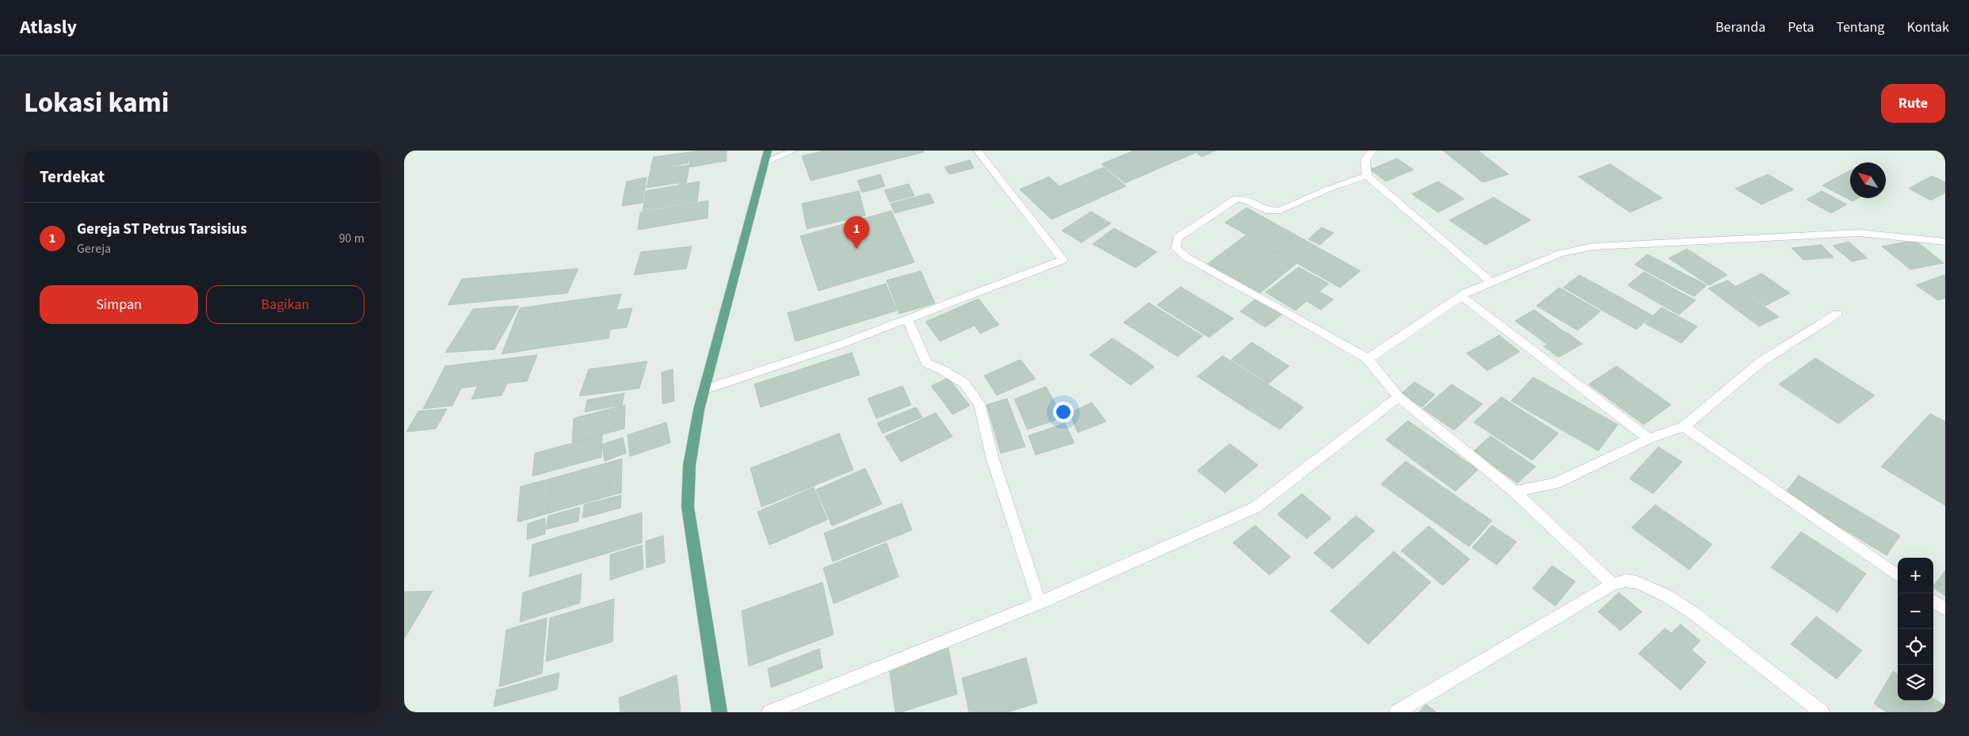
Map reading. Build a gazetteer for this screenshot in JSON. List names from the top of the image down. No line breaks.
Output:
{"north":"top left","page":{"header":"Atlasly","nav":["Beranda","Peta","Tentang","Kontak"],"title":"Lokasi kami","buttons":["Rute",["Simpan","Bagikan"]],"heading":"Terdekat","list":[{"mark":"1","name":"Gereja ST Petrus Tarsisius","note":"Gereja","value":"90 m"}],"pins":"1","map_buttons":["+","−"]}}
